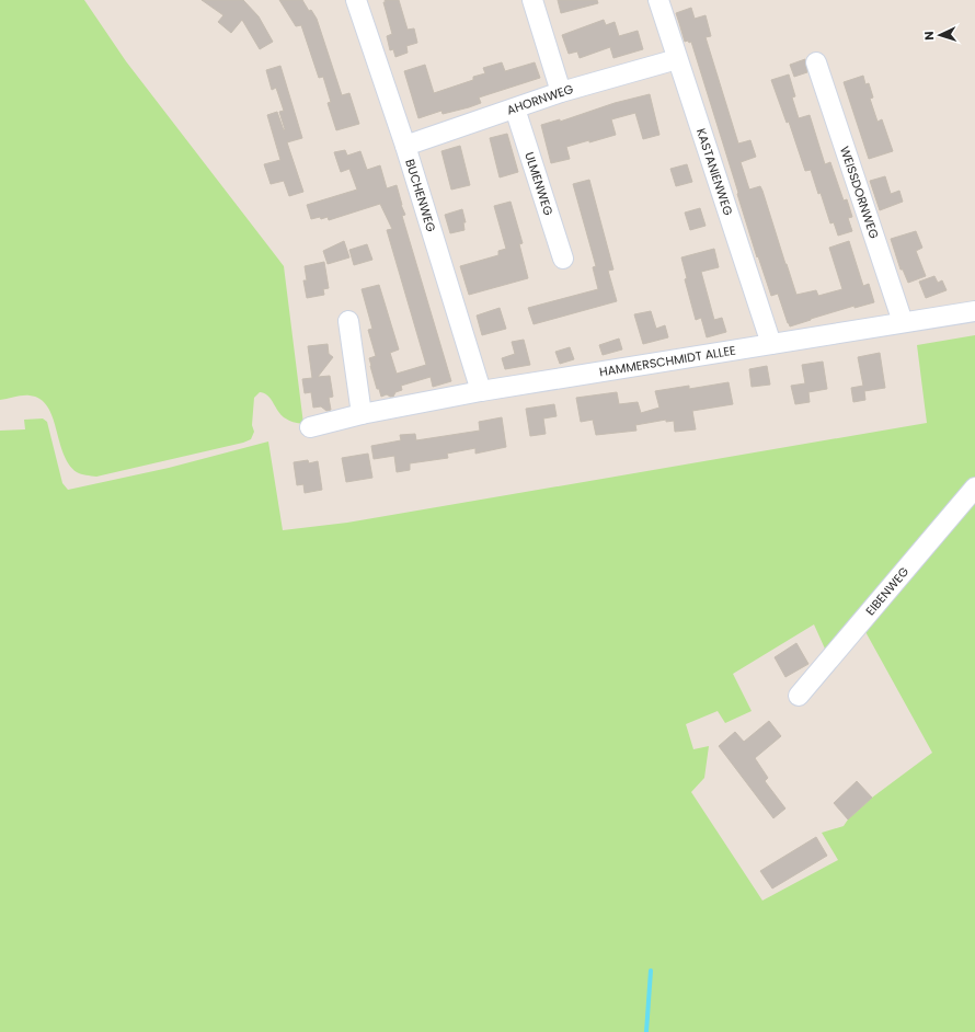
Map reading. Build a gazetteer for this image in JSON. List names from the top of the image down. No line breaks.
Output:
{"streets":{"street":["AHORNWEG","KASTANIENWEG","ULMENWEG","WEISSDORNWEG","BUCHENWEG","HAMMERSCHMIDT ALLEE","EIBENWEG"]},"crossings":[["AHORNWEG","KASTANIENWEG"],["AHORNWEG","ULMENWEG"],["AHORNWEG","BUCHENWEG"],["KASTANIENWEG","HAMMERSCHMIDT ALLEE"],["WEISSDORNWEG","HAMMERSCHMIDT ALLEE"],["BUCHENWEG","HAMMERSCHMIDT ALLEE"]],"north":"left"}
